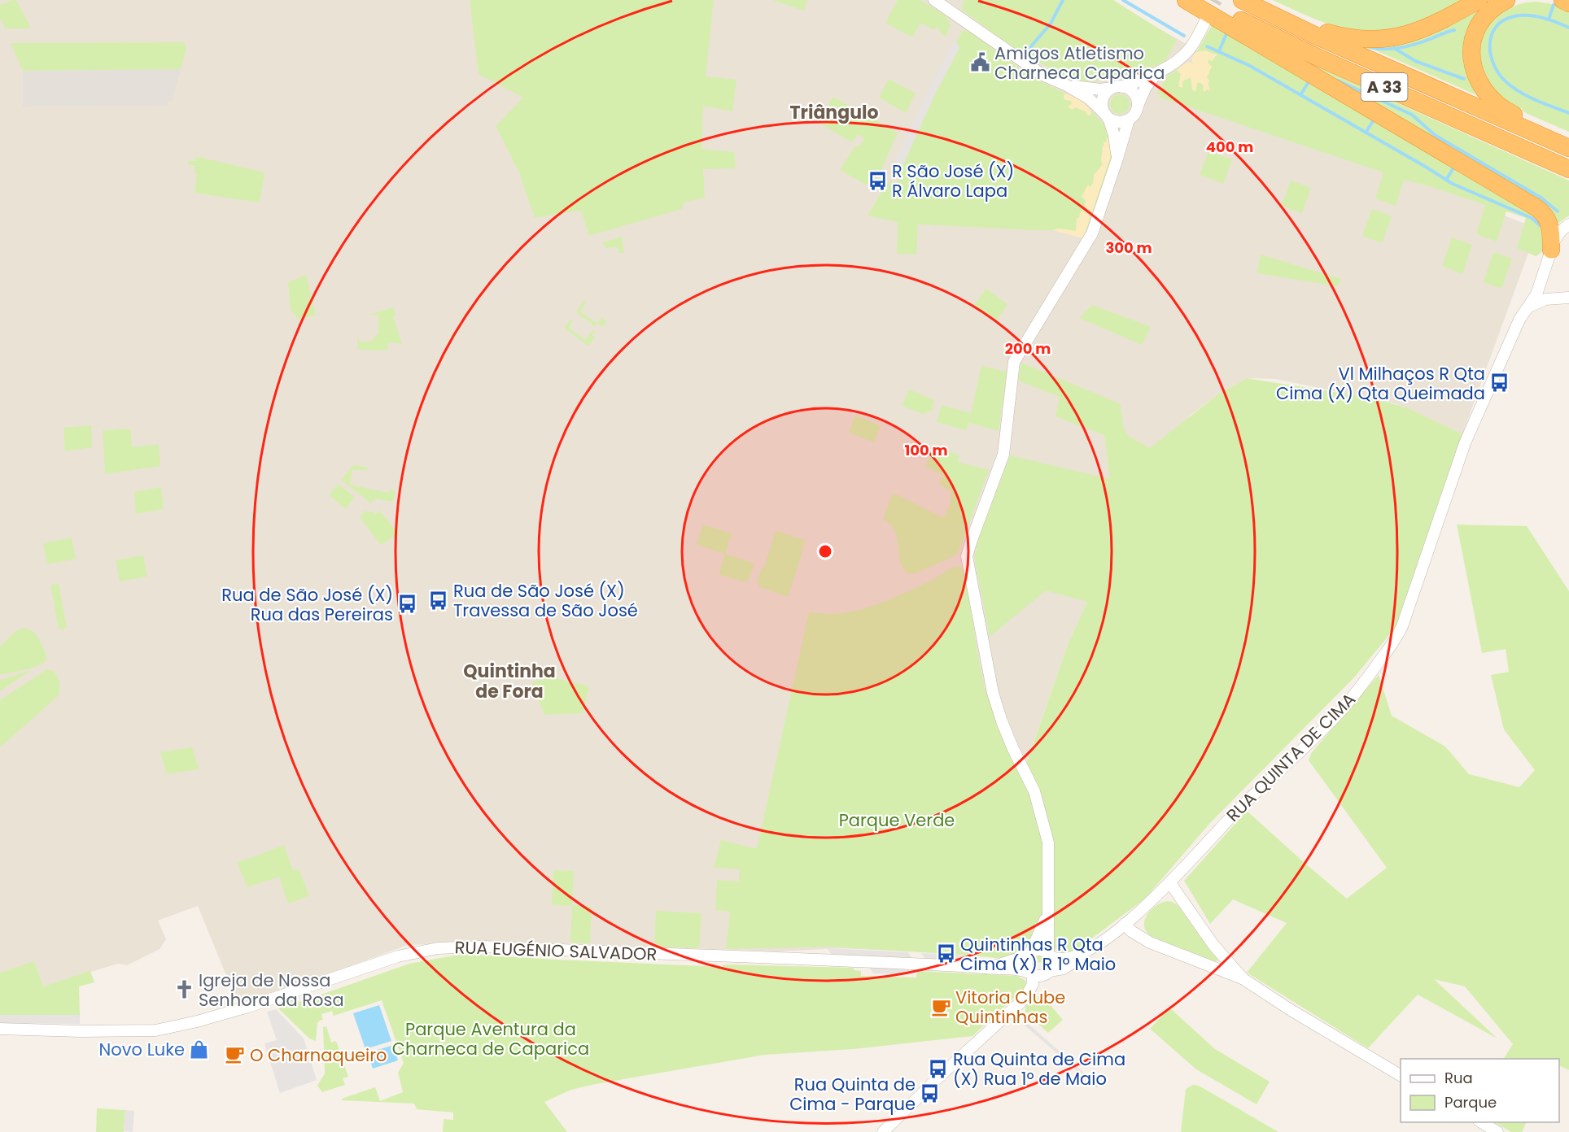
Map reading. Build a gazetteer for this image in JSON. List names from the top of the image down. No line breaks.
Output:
{"streets":{"highway":["A 33"],"street":["RUA QUINTA DE CIMA","RUA EUGÉNIO SALVADOR"]},"crossings":[["RUA QUINTA DE CIMA","RUA EUGÉNIO SALVADOR"]],"districts":["Triângulo","Quintinha de Fora"],"parks":["Parque Verde","Parque Aventura da Charneca de Caparica"],"places":{"public building":["Amigos Atletismo Charneca Caparica"],"bus stop":["R São José (X) R Álvaro Lapa","Vl Milhaços R Qta Cima (X) Qta Queimada","Rua de São José (X) Travessa de São José","Rua de São José (X) Rua das Pereiras","Quintinhas R Qta Cima (X) R 1º Maio","Rua Quinta de Cima (X) Rua 1º de Maio","Rua Quinta de Cima - Parque"],"church":["Igreja de Nossa Senhora da Rosa"],"cafe":["Vitoria Clube Quintinhas","O Charnaqueiro"],"shop":["Novo Luke"]},"legend":["Rua","Parque"],"rings":["400 m","300 m","200 m","100 m"]}
